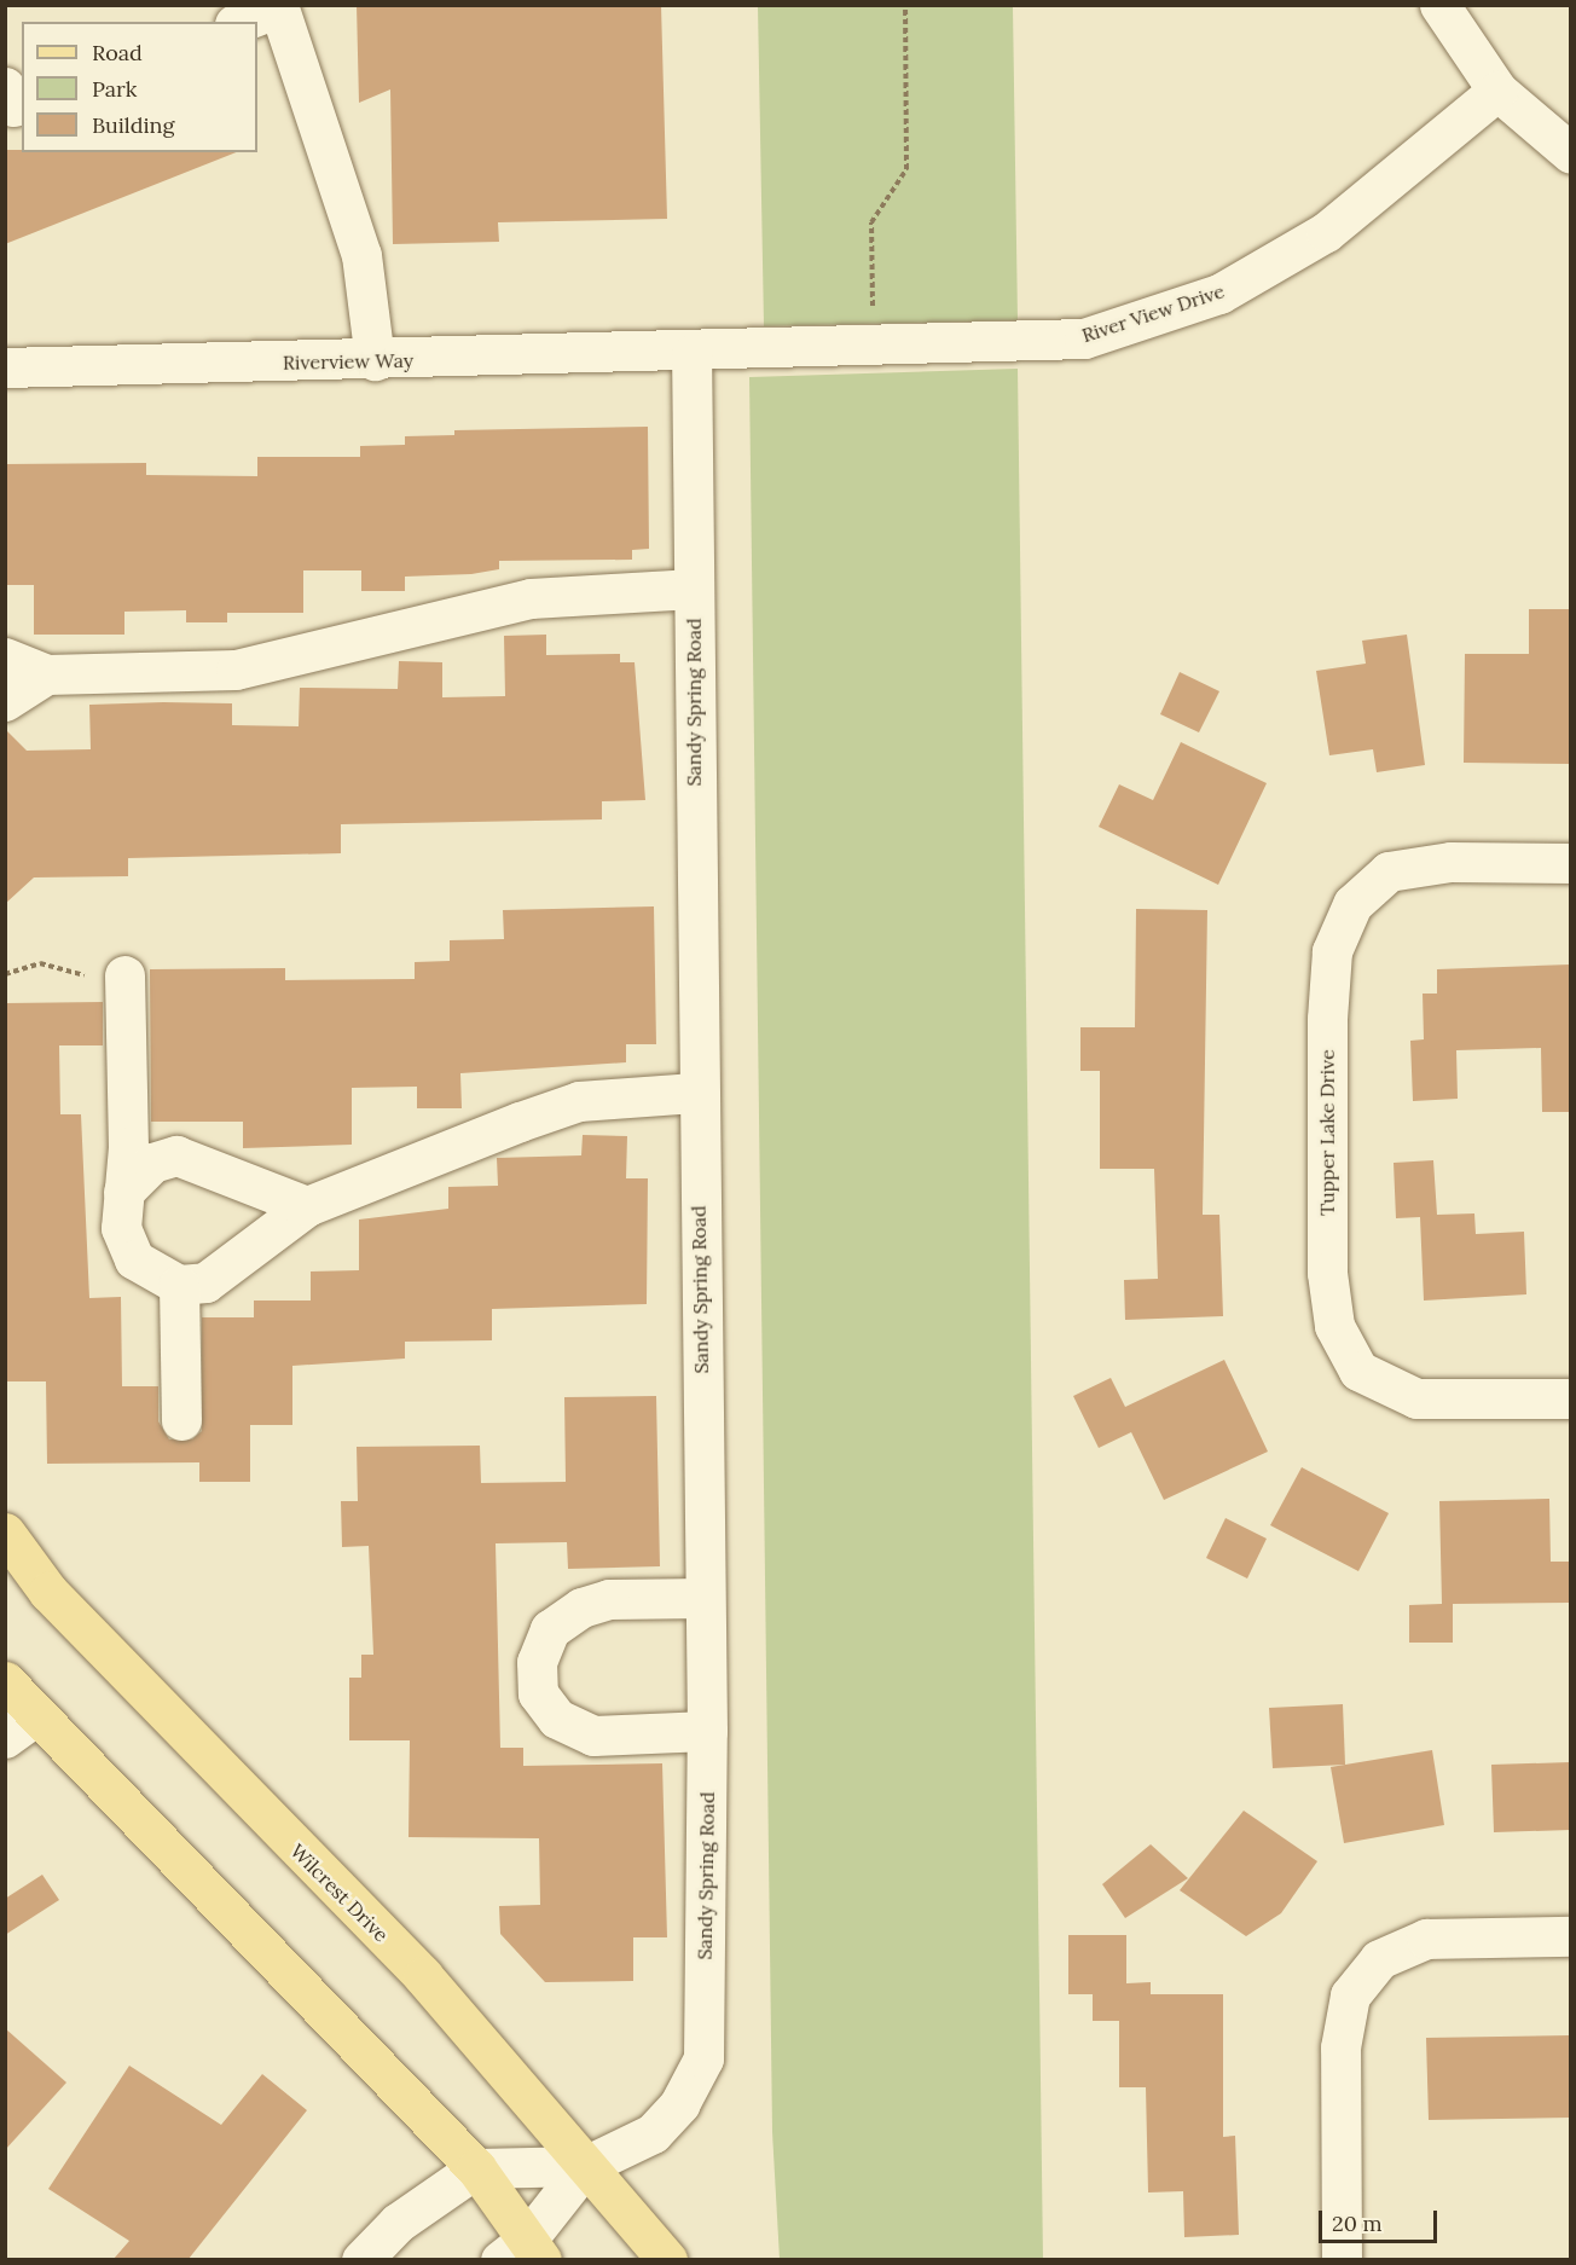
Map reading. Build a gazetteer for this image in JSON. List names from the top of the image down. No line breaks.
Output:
{"streets":{"main road":["Wilcrest Drive"],"street":["River View Drive","Riverview Way","Sandy Spring Road","Tupper Lake Drive"]},"crossings":[["River View Drive","Riverview Way"],["River View Drive","Sandy Spring Road"],["Riverview Way","Sandy Spring Road"],["Sandy Spring Road","Wilcrest Drive"]],"legend":["Road","Park","Building"],"scale_bar":"20 m"}
